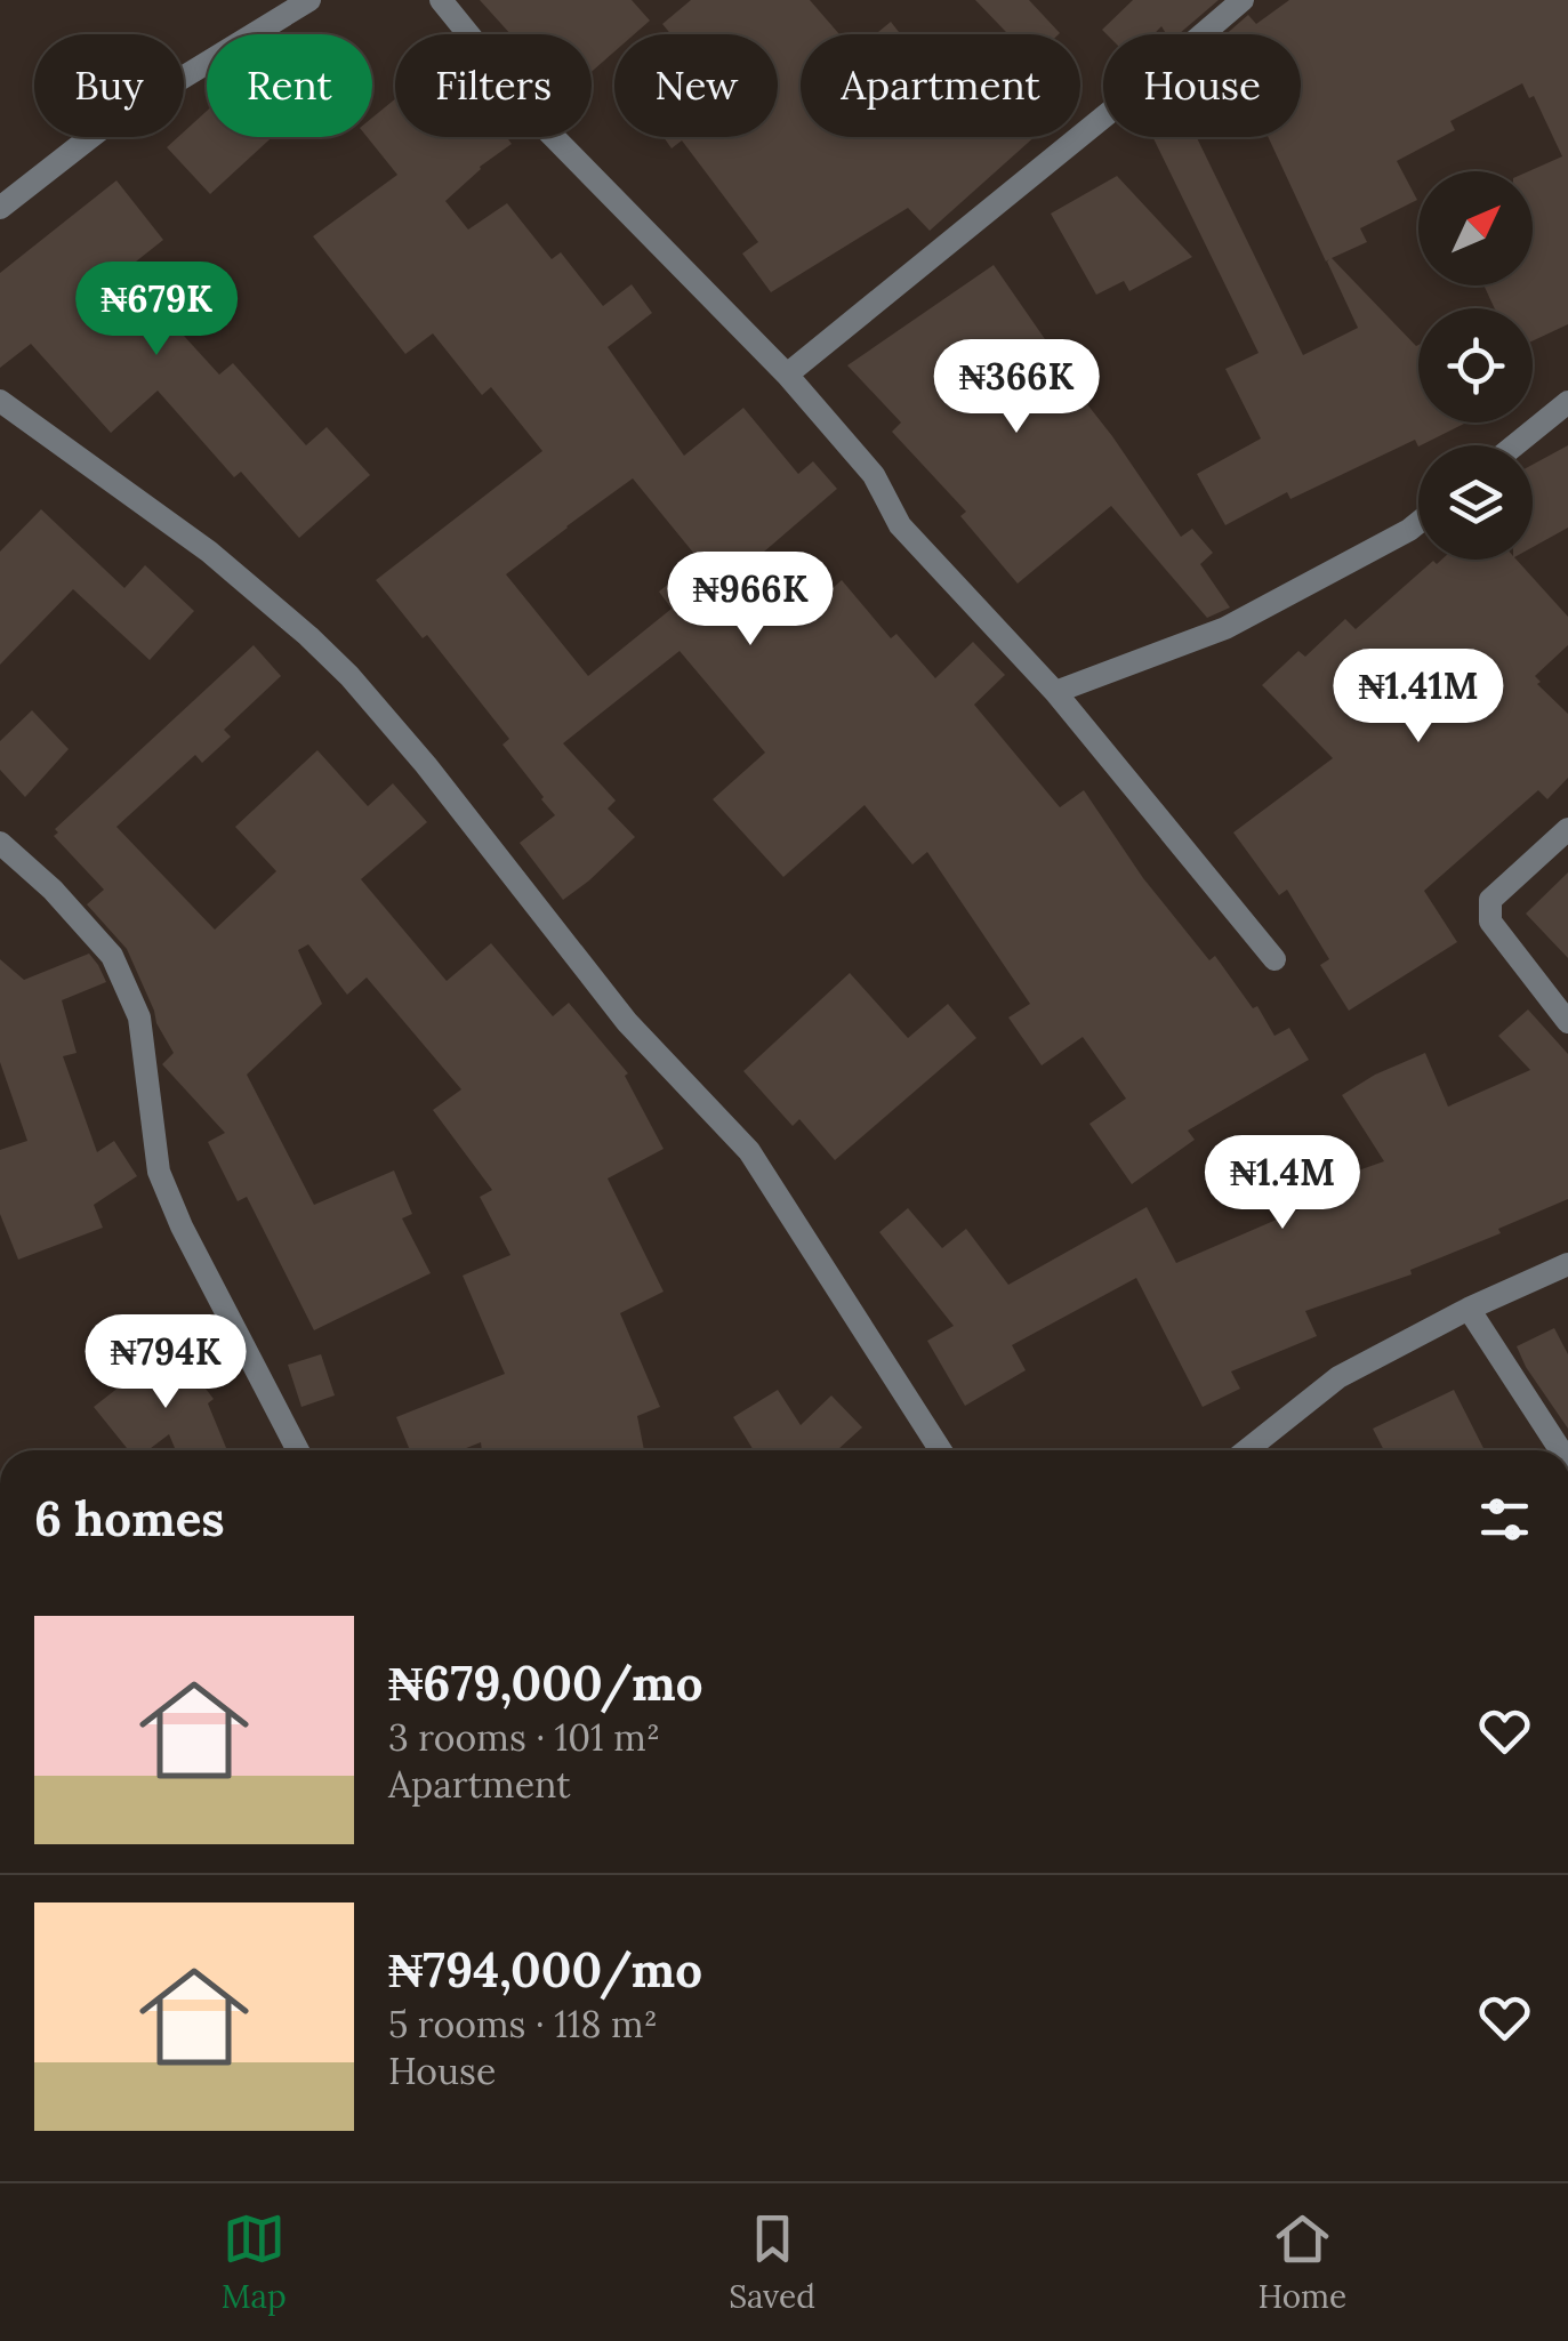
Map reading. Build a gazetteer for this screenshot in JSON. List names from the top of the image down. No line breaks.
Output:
{"north":"top right","page":{"chip":["Buy","Rent","Filters","New","Apartment","House"],"price":["₦679K","₦366K","₦966K","₦1.41M","₦1.4M","₦794K"],"heading":"6 homes","list":[{"name":"₦679,000/mo","note":"3 rooms · 101 m² · Apartment"},{"name":"₦794,000/mo","note":"5 rooms · 118 m² · House"}],"tabs":["Map","Saved","Home"]}}
